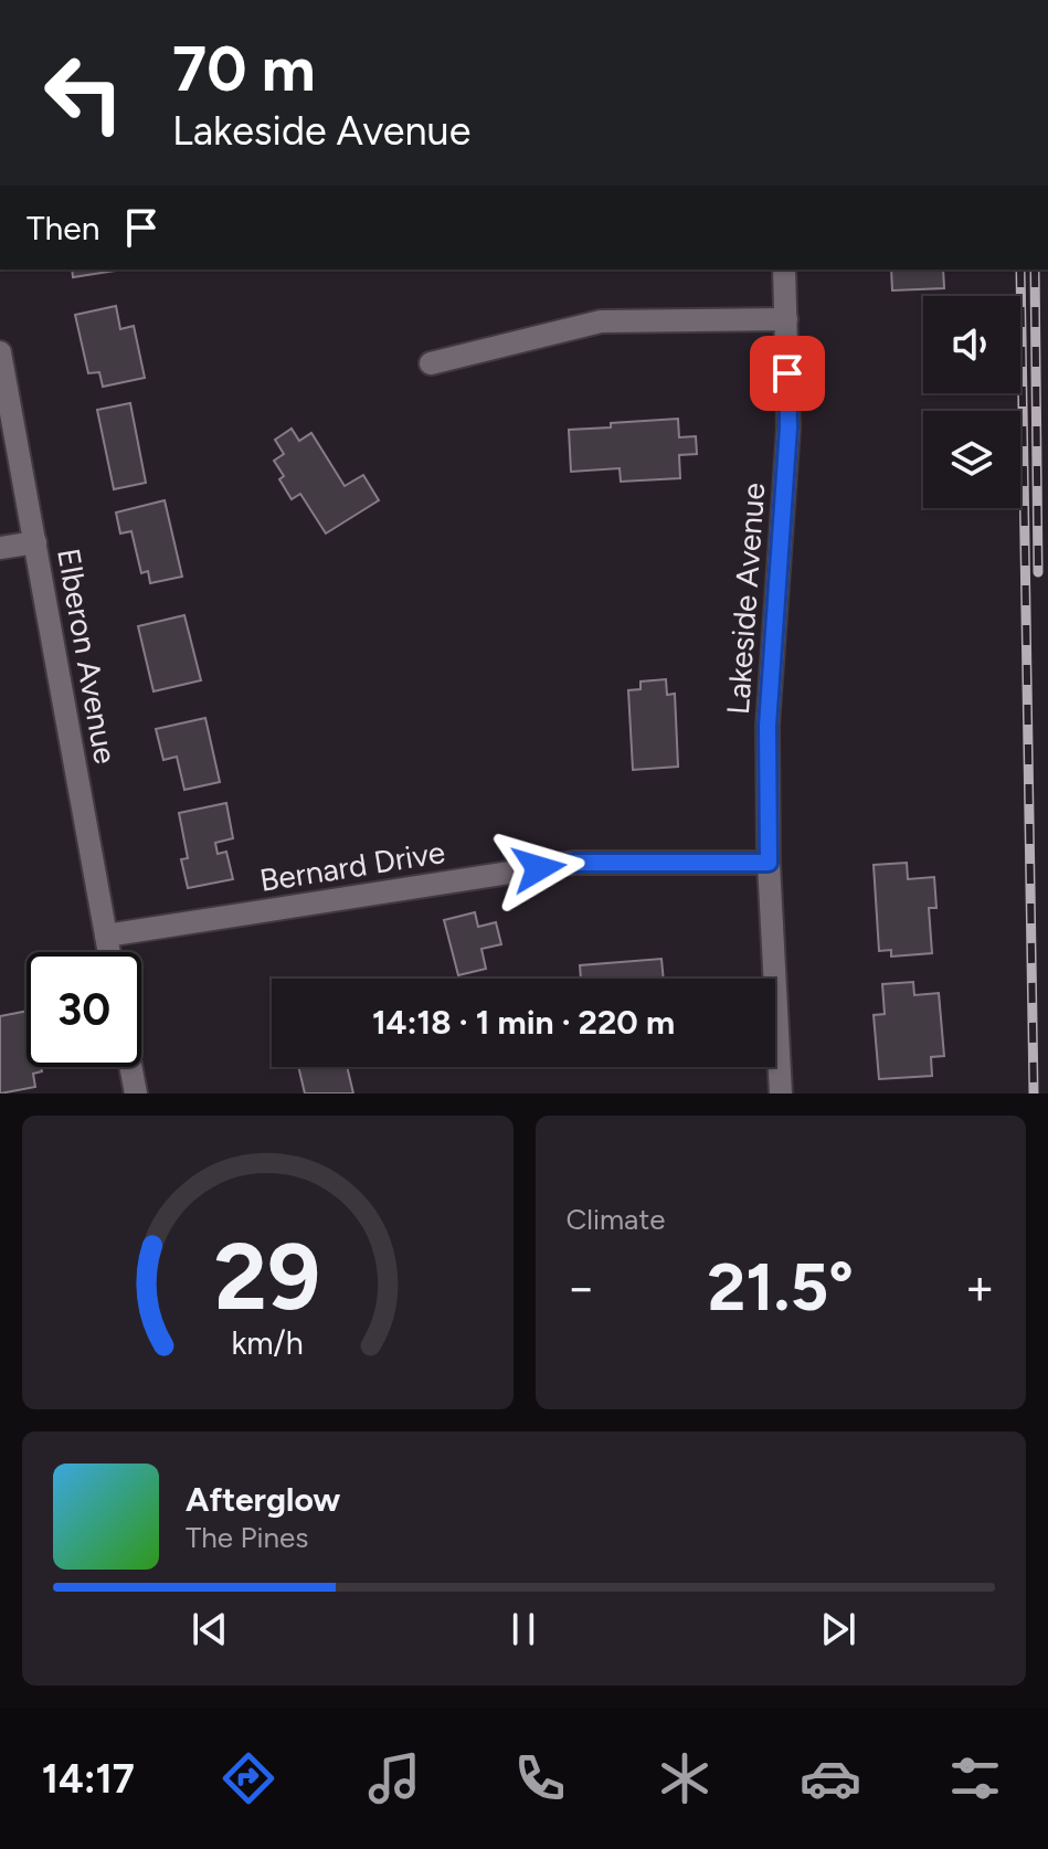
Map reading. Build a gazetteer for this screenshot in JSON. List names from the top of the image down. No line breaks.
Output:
{"streets":{"street":["Lakeside Avenue","Elberon Avenue","Bernard Drive"]},"crossings":[["Lakeside Avenue","Bernard Drive"],["Elberon Avenue","Bernard Drive"]],"page":{"turn":["70 m","Lakeside Avenue"],"then":"Then","limit":"30","trip":"14:18 · 1 min · 220 m","tile":"Climate","heat":["−","21.5°","+"],"song":["Afterglow","The Pines"],"tabs":"14:17","gauge":["29","km/h"]}}
